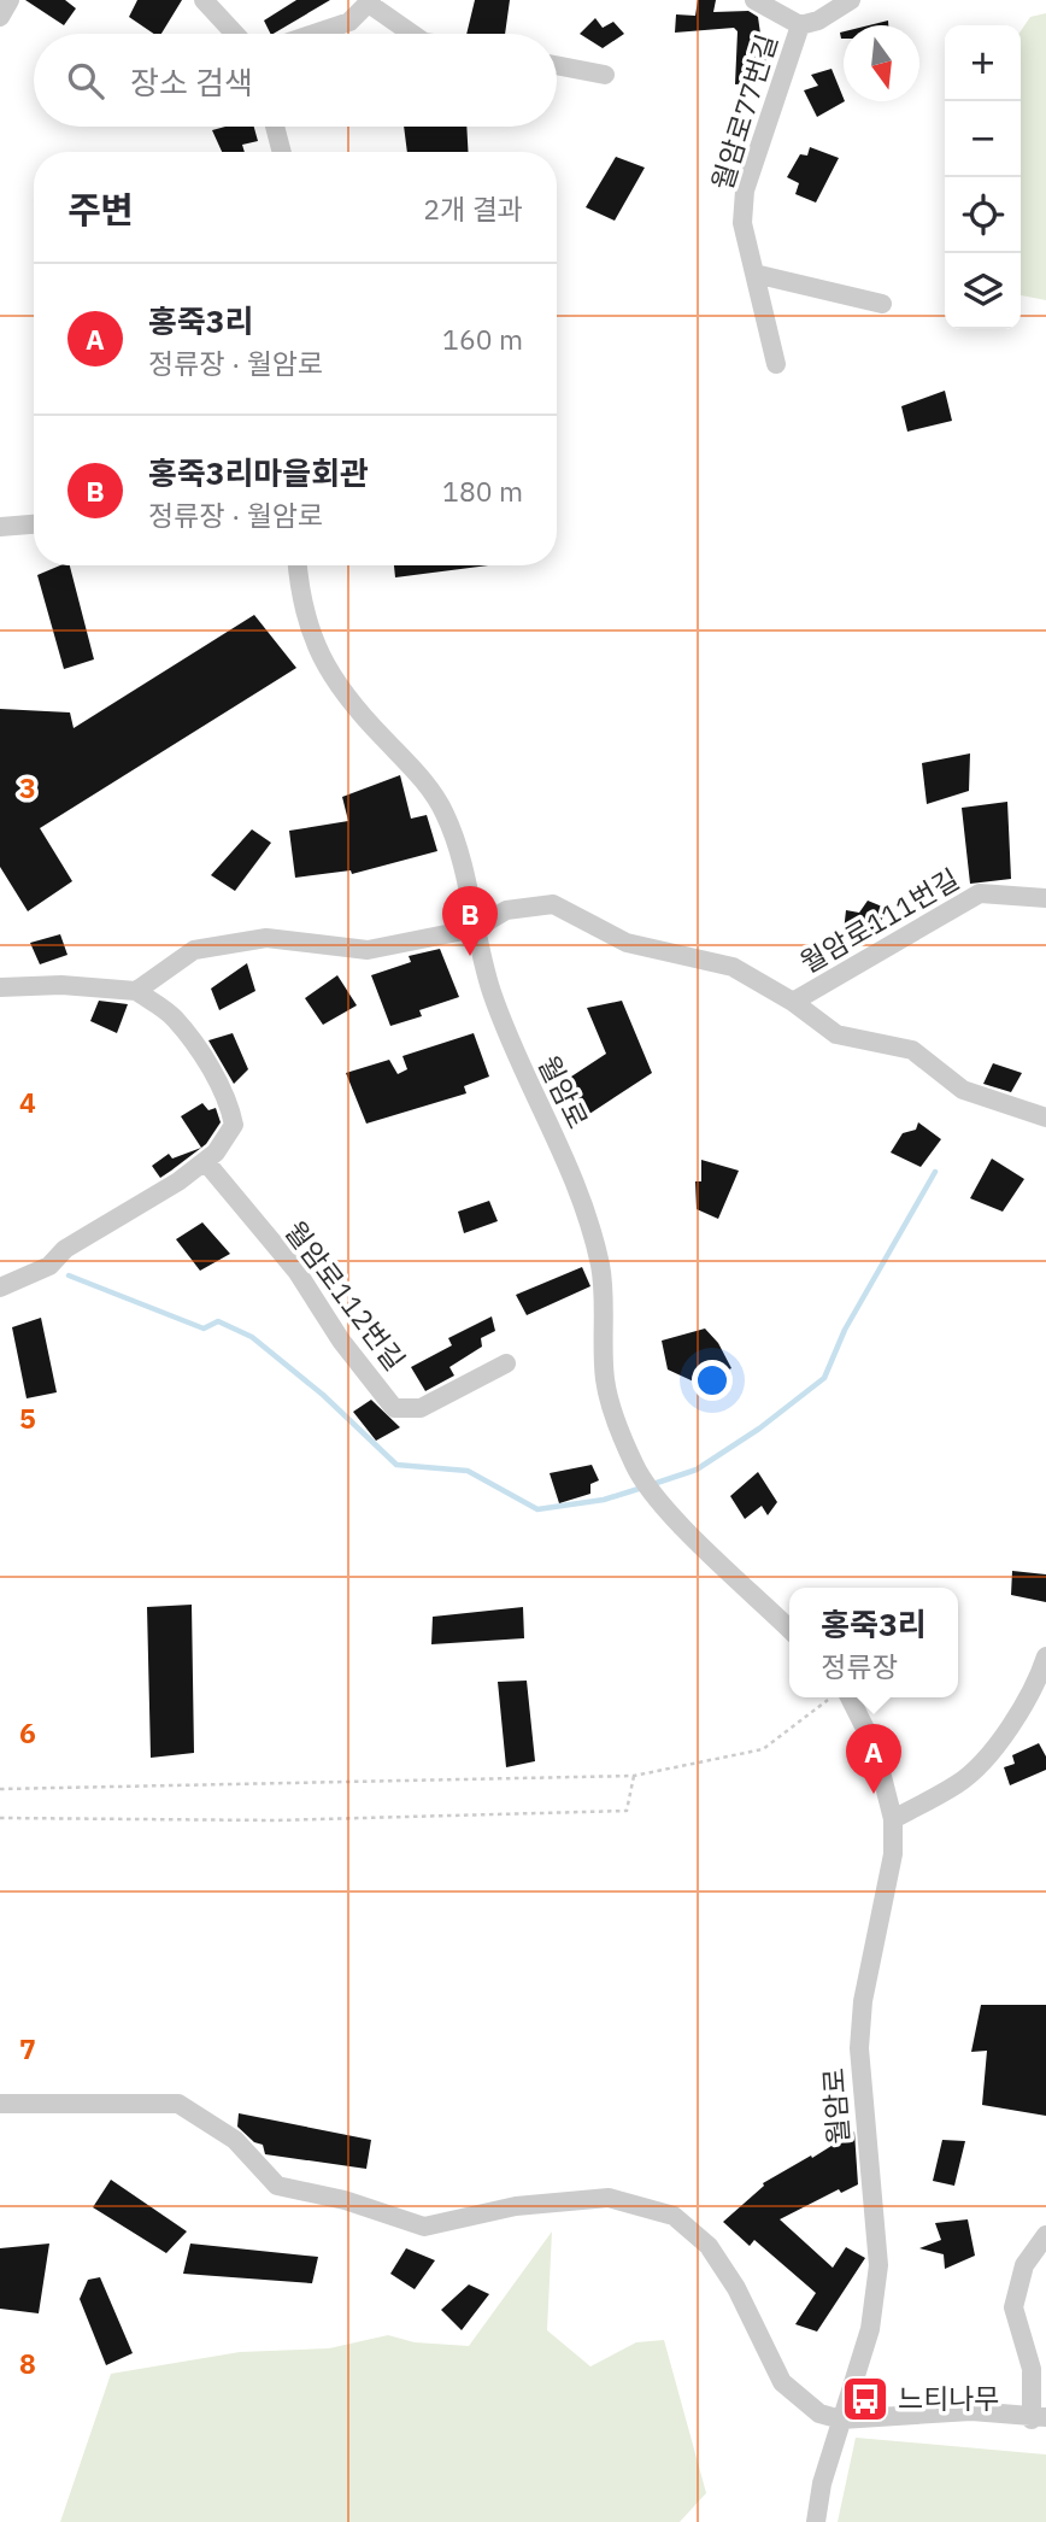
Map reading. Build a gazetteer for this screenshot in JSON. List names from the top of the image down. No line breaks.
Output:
{"streets":{"street":["월암로77번길","월암로111번길","월암로","월암로112번길"]},"crossings":[["월암로111번길","월암로"]],"places":{"bus stop":["느티나무"]},"north":"bottom","page":{"map_buttons":["+","−"],"search":"장소 검색","heading":["주변","2개 결과"],"list":[{"mark":"A","name":"홍죽3리","note":"정류장 · 월암로","value":"160 m"},{"mark":"B","name":"홍죽3리마을회관","note":"정류장 · 월암로","value":"180 m"}],"pins":["B","A"],"popup":["홍죽3리","정류장"]},"grid":{"rows":["3","4","5","6","7","8"]}}
